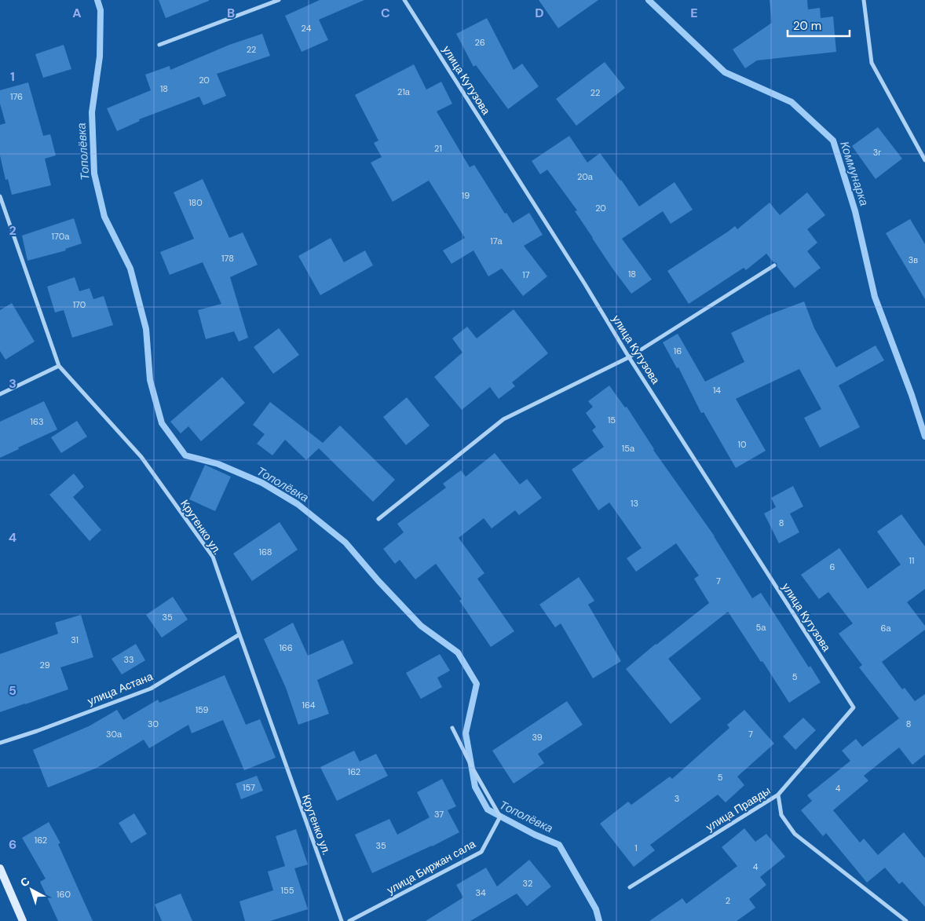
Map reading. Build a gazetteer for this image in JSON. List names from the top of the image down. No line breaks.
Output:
{"streets":{"street":["улица Кутузова","Крутенко ул.","улица Астана","улица Правды","улица Биржан сала"]},"crossings":[["улица Кутузова","улица Правды"],["Крутенко ул.","улица Астана"]],"water":["Тополёвка","Коммунарка"],"house_numbers":["24","26","22","20","18","21а","22","176","21","3г","20а","19","180","20","170а","17а","178","3в","18","17","170","16","14","15","163","10","15а","13","8","168","11","6","7","35","5а","6а","31","166","33","29","5","164","159","30","8","30а","7","39","162","5","157","4","3","37","162","35","1","4","32","155","34","160","2"],"scale_bar":"20 m","north":"top left","grid":{"columns":["A","B","C","D","E"],"rows":["1","2","3","4","5","6"]}}
